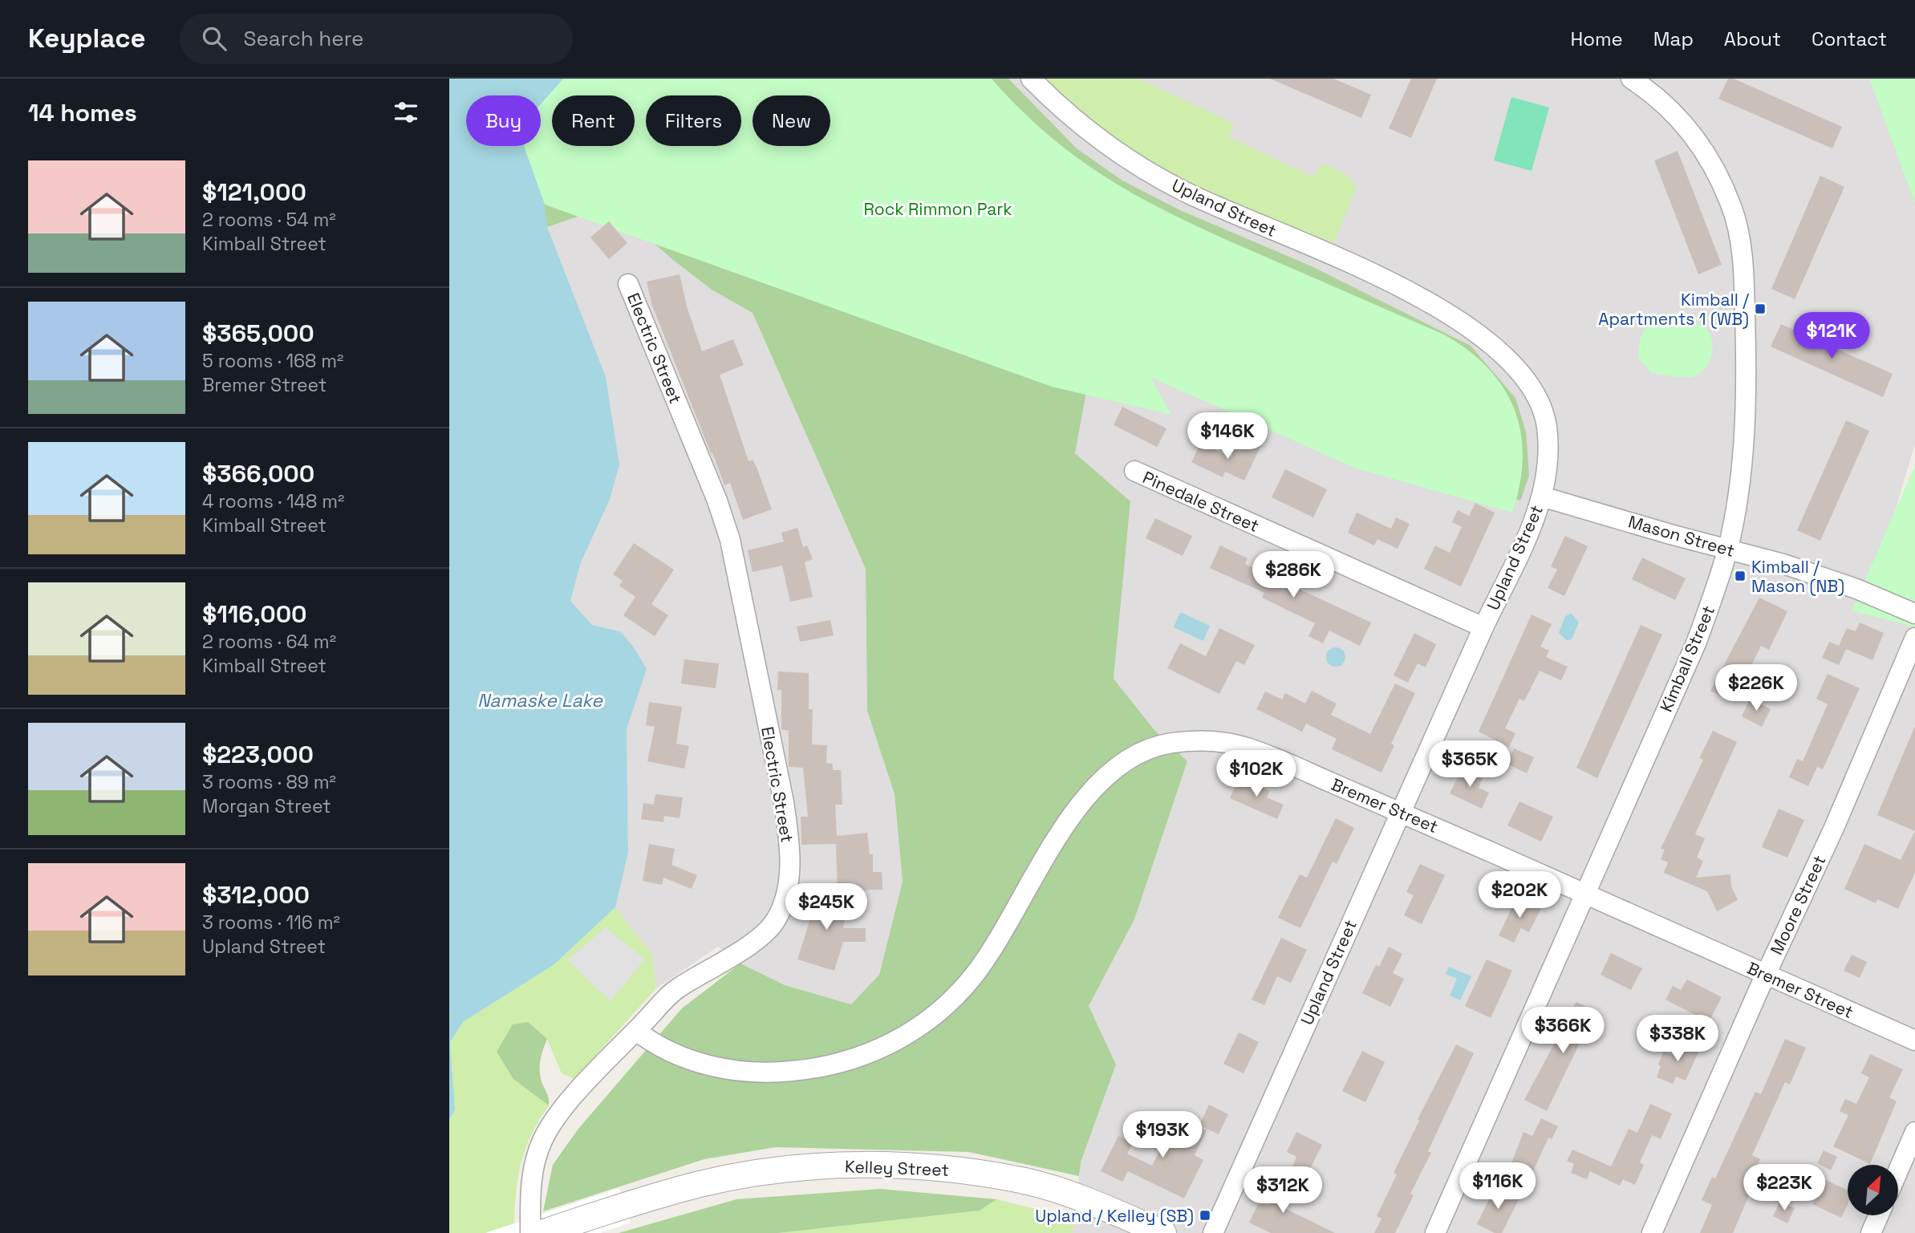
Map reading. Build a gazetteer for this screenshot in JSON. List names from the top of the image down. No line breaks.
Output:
{"streets":{"street":["Upland Street","Electric Street","Pinedale Street","Mason Street","Kimball Street","Bremer Street","Moore Street","Kelley Street"]},"crossings":[["Upland Street","Pinedale Street"],["Upland Street","Mason Street"],["Upland Street","Bremer Street"],["Electric Street","Bremer Street"],["Mason Street","Kimball Street"],["Kimball Street","Bremer Street"],["Bremer Street","Moore Street"]],"water":["Namaske Lake"],"parks":["Rock Rimmon Park"],"places":{"transit":["Kimball / Apartments 1 (WB)","Kimball / Mason (NB)","Upland / Kelley (SB)"]},"north":"top right","page":{"header":"Keyplace","search":"Search here","nav":["Home","Map","About","Contact"],"heading":"14 homes","chip":["Buy","Rent","Filters","New"],"list":[{"name":"$121,000","note":"2 rooms · 54 m² · Kimball Street"},{"name":"$365,000","note":"5 rooms · 168 m² · Bremer Street"},{"name":"$366,000","note":"4 rooms · 148 m² · Kimball Street"},{"name":"$116,000","note":"2 rooms · 64 m² · Kimball Street"},{"name":"$223,000","note":"3 rooms · 89 m² · Morgan Street"},{"name":"$312,000","note":"3 rooms · 116 m² · Upland Street"}],"price":["$121K","$146K","$286K","$226K","$365K","$102K","$202K","$245K","$366K","$338K","$193K","$116K","$223K","$312K"]}}
